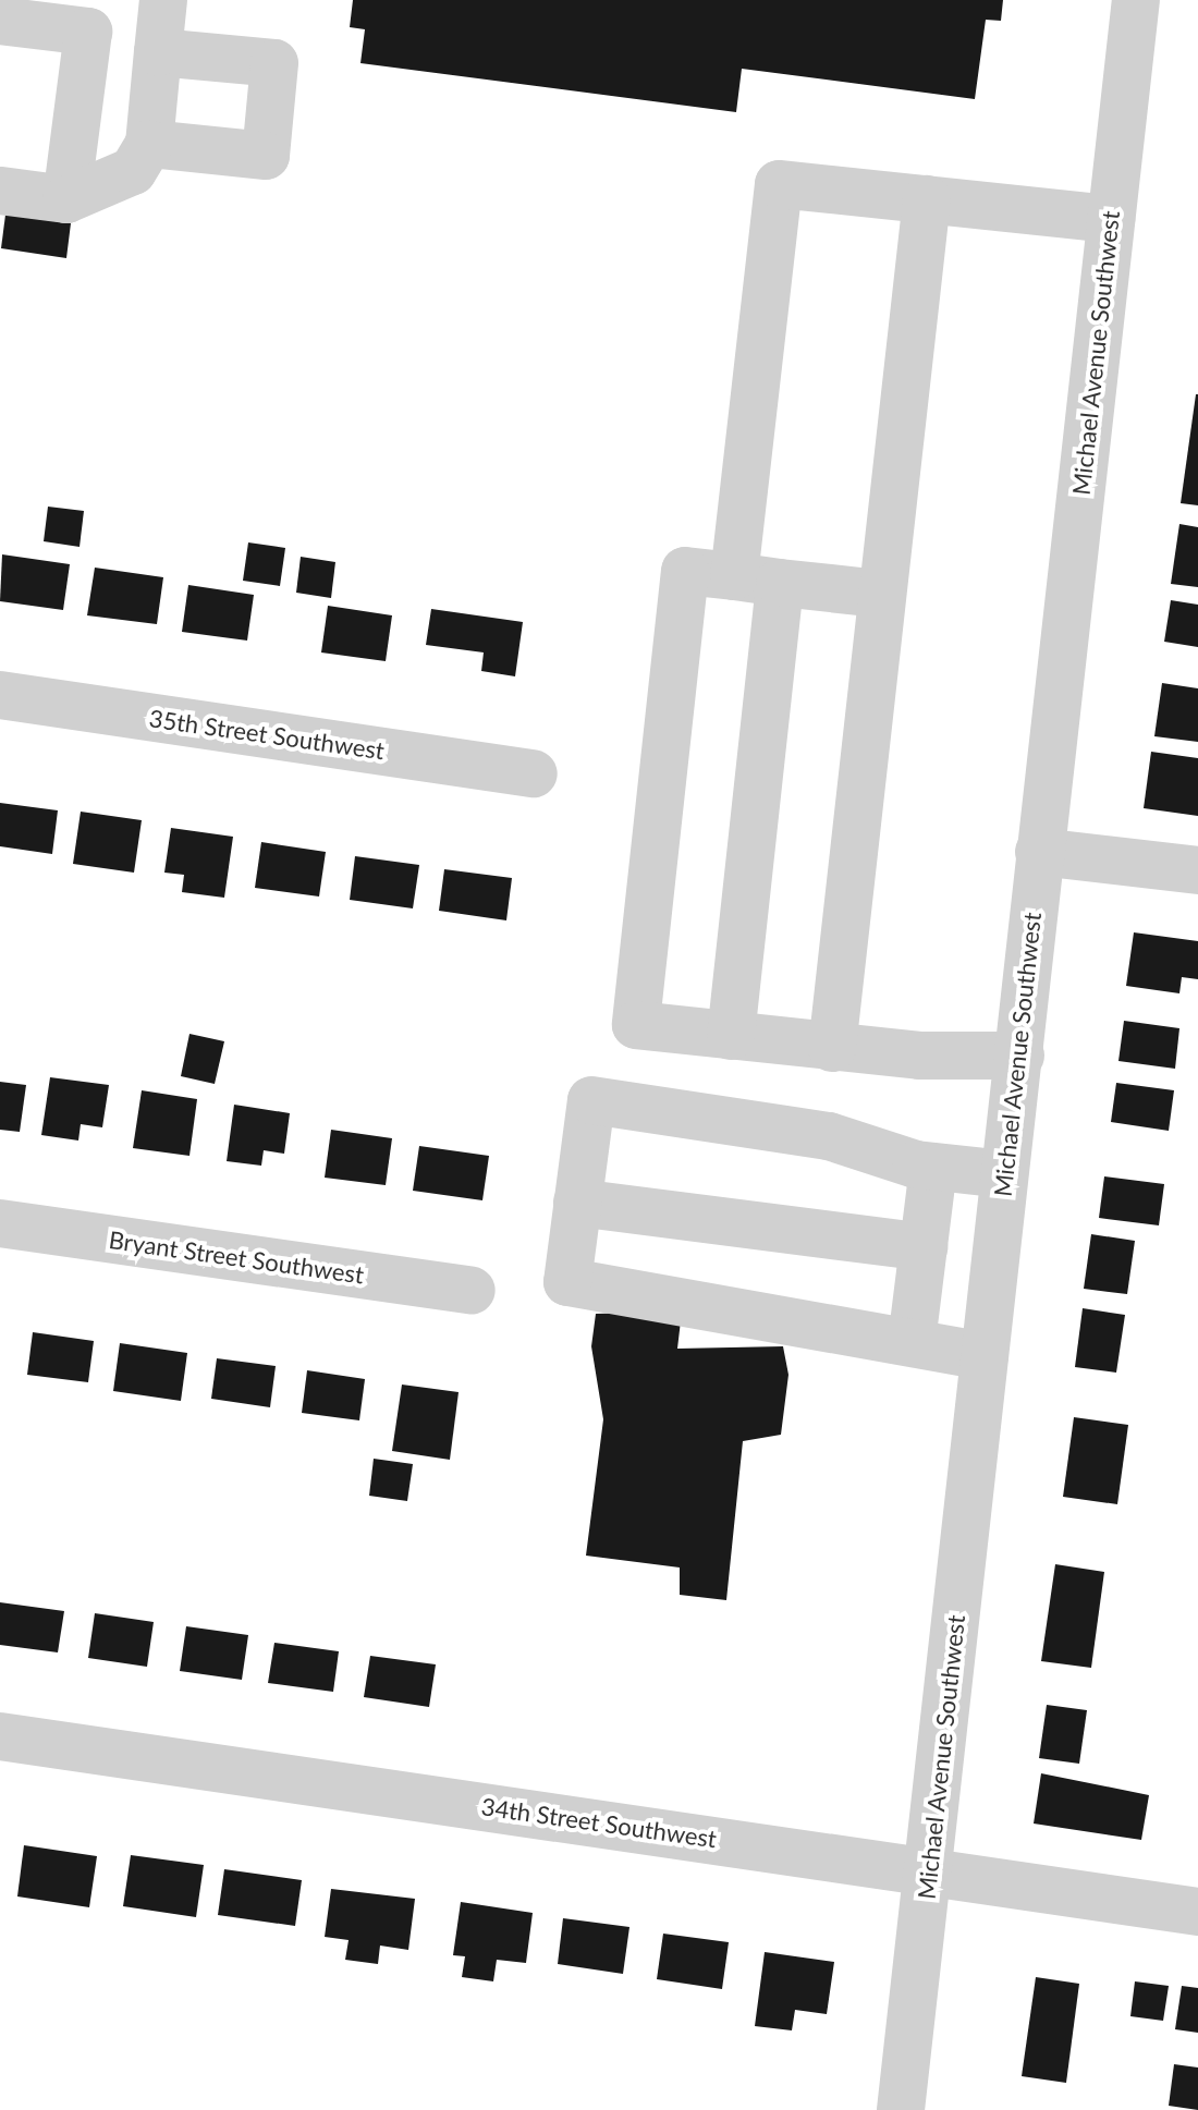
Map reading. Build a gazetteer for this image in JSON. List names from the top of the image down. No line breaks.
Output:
{"streets":{"street":["Michael Avenue Southwest","35th Street Southwest","Bryant Street Southwest","34th Street Southwest"]},"crossings":[["Michael Avenue Southwest","34th Street Southwest"]]}
